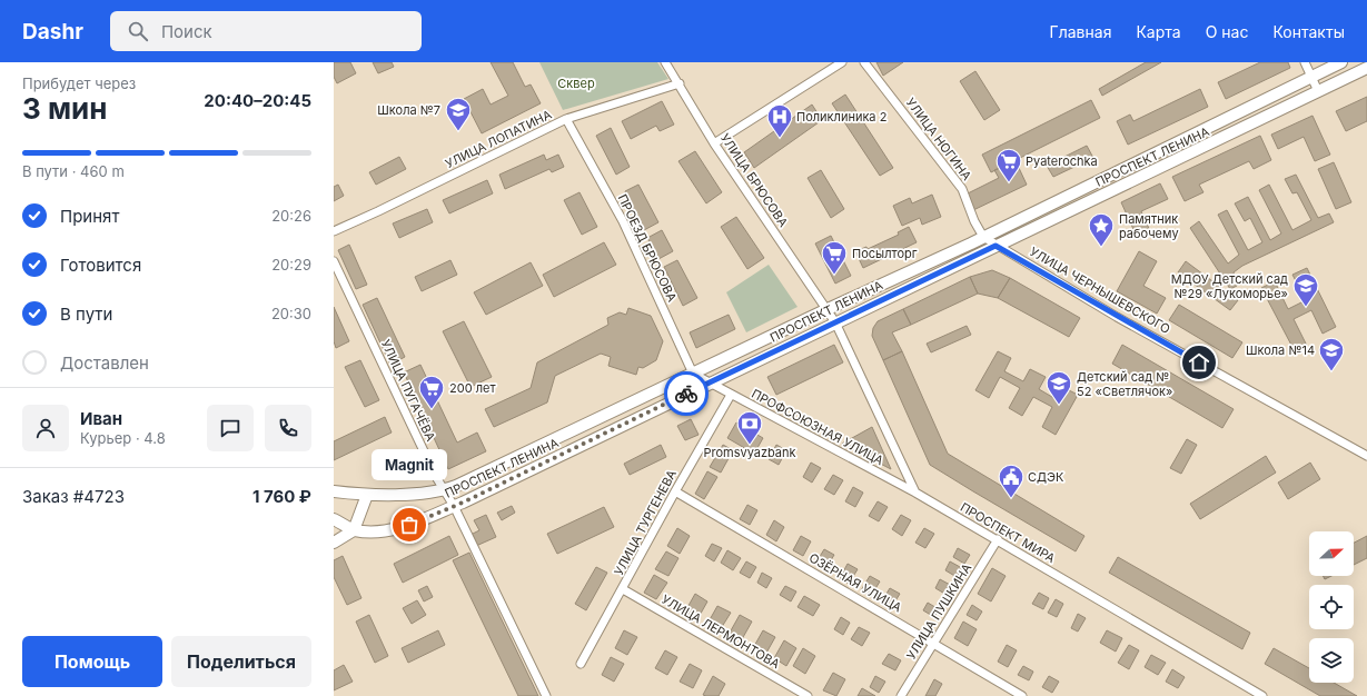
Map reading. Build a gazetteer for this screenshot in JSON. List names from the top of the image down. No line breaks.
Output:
{"streets":{"main road":["ПРОСПЕКТ ЛЕНИНА"],"street":["УЛИЦА ЛОПАТИНА","УЛИЦА НОГИНА","УЛИЦА БРЮСОВА","ПРОЕЗД БРЮСОВА","УЛИЦА ЧЕРНЫШЕВСКОГО","УЛИЦА ПУГАЧЁВА","ПРОФСОЮЗНАЯ УЛИЦА","УЛИЦА ТУРГЕНЕВА","ПРОСПЕКТ МИРА","ОЗЁРНАЯ УЛИЦА","УЛИЦА ПУШКИНА","УЛИЦА ЛЕРМОНТОВА"]},"crossings":[["УЛИЦА ЛОПАТИНА","УЛИЦА БРЮСОВА"],["УЛИЦА ЛОПАТИНА","ПРОЕЗД БРЮСОВА"],["УЛИЦА НОГИНА","ПРОСПЕКТ ЛЕНИНА"],["УЛИЦА НОГИНА","УЛИЦА ЧЕРНЫШЕВСКОГО"],["ПРОСПЕКТ ЛЕНИНА","УЛИЦА БРЮСОВА"],["ПРОСПЕКТ ЛЕНИНА","ПРОЕЗД БРЮСОВА"],["ПРОСПЕКТ ЛЕНИНА","УЛИЦА ЧЕРНЫШЕВСКОГО"],["ПРОСПЕКТ ЛЕНИНА","УЛИЦА ПУГАЧЁВА"],["ПРОСПЕКТ ЛЕНИНА","ПРОФСОЮЗНАЯ УЛИЦА"],["ПРОФСОЮЗНАЯ УЛИЦА","УЛИЦА ТУРГЕНЕВА"],["ПРОФСОЮЗНАЯ УЛИЦА","ПРОСПЕКТ МИРА"],["УЛИЦА ТУРГЕНЕВА","ОЗЁРНАЯ УЛИЦА"],["УЛИЦА ТУРГЕНЕВА","УЛИЦА ЛЕРМОНТОВА"],["ПРОСПЕКТ МИРА","УЛИЦА ПУШКИНА"],["ОЗЁРНАЯ УЛИЦА","УЛИЦА ПУШКИНА"]],"parks":["Сквер"],"places":{"school or university":["Школа №7","МДОУ Детский сад №29 «Лукоморье»","Школа №14","Детский сад № 52 «Светлячок»"],"hospital":["Поликлиника 2"],"supermarket":["Pyaterochka","Посылторг","200 лет"],"place":["Памятник рабочему"],"bank":["Promsvyazbank"],"public building":["СДЭК"],"other":["Magnit"]},"north":"right","page":{"header":"Dashr","search":"Поиск","nav":["Главная","Карта","О нас","Контакты"],"heading":["3 мин","Прибудет через","20:40–20:45"],"panel":["Иван","Курьер · 4.8","Заказ #4723","1 760 ₽"],"bar":"В пути · 460 m","list":[["Принят","20:26"],["Готовится","20:29"],["В пути","20:30"],"Доставлен"],"bubble":"Magnit","buttons":["Помощь","Поделиться"]}}
